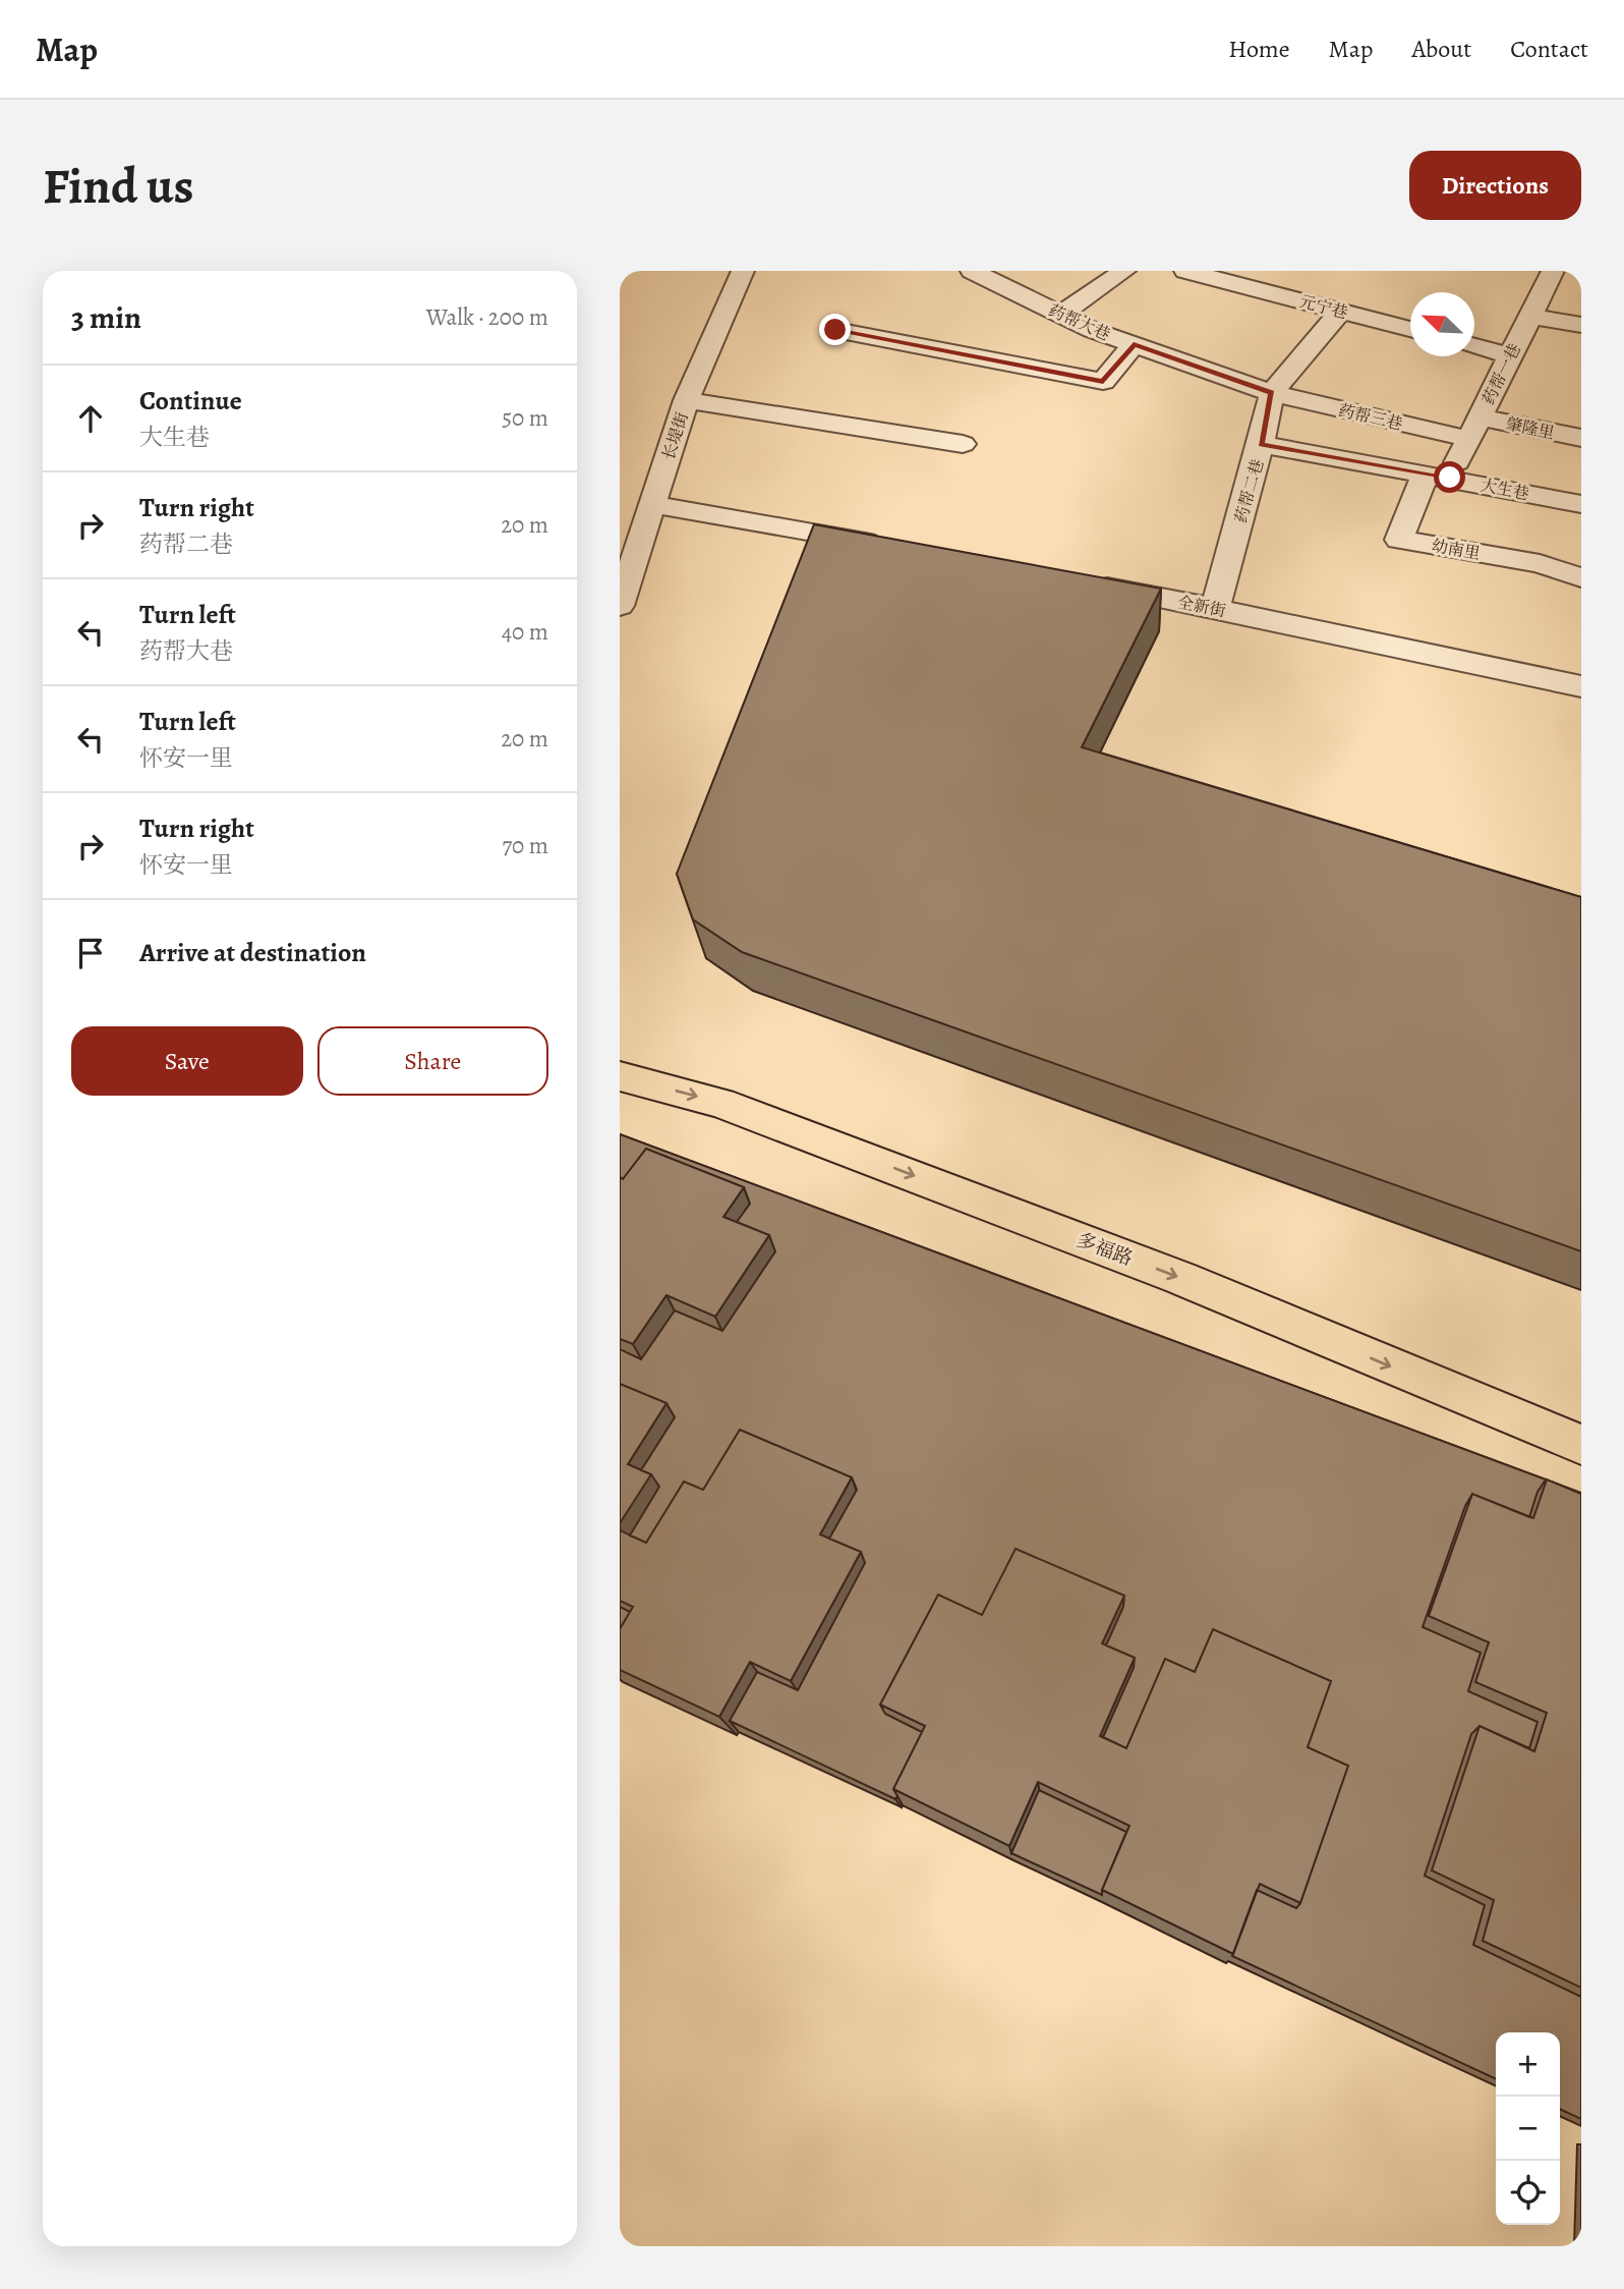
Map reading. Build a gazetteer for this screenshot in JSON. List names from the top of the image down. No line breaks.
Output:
{"streets":{"main road":["多福路"],"street":["元宁巷","药帮大巷","药帮一巷","药帮三巷","肇隆里","长堤街","大生巷","药帮二巷","幼南里","全新街"]},"crossings":[["元宁巷","药帮二巷"],["药帮大巷","药帮三巷"],["药帮大巷","药帮二巷"],["药帮一巷","药帮三巷"],["药帮一巷","肇隆里"],["药帮一巷","大生巷"],["药帮一巷","幼南里"],["药帮三巷","肇隆里"],["药帮三巷","药帮二巷"],["大生巷","药帮二巷"],["大生巷","幼南里"],["药帮二巷","全新街"]],"one_way":["多福路"],"north":"top left","page":{"header":"Map","nav":["Home","Map","About","Contact"],"buttons":["Directions",["Save","Share"]],"title":"Find us","heading":["3 min","Walk · 200 m"],"list":[["Continue","大生巷","50 m"],["Turn right","药帮二巷","20 m"],["Turn left","药帮大巷","40 m"],["Turn left","怀安一里","20 m"],["Turn right","怀安一里","70 m"],"Arrive at destination"],"map_buttons":["+","−"]}}
